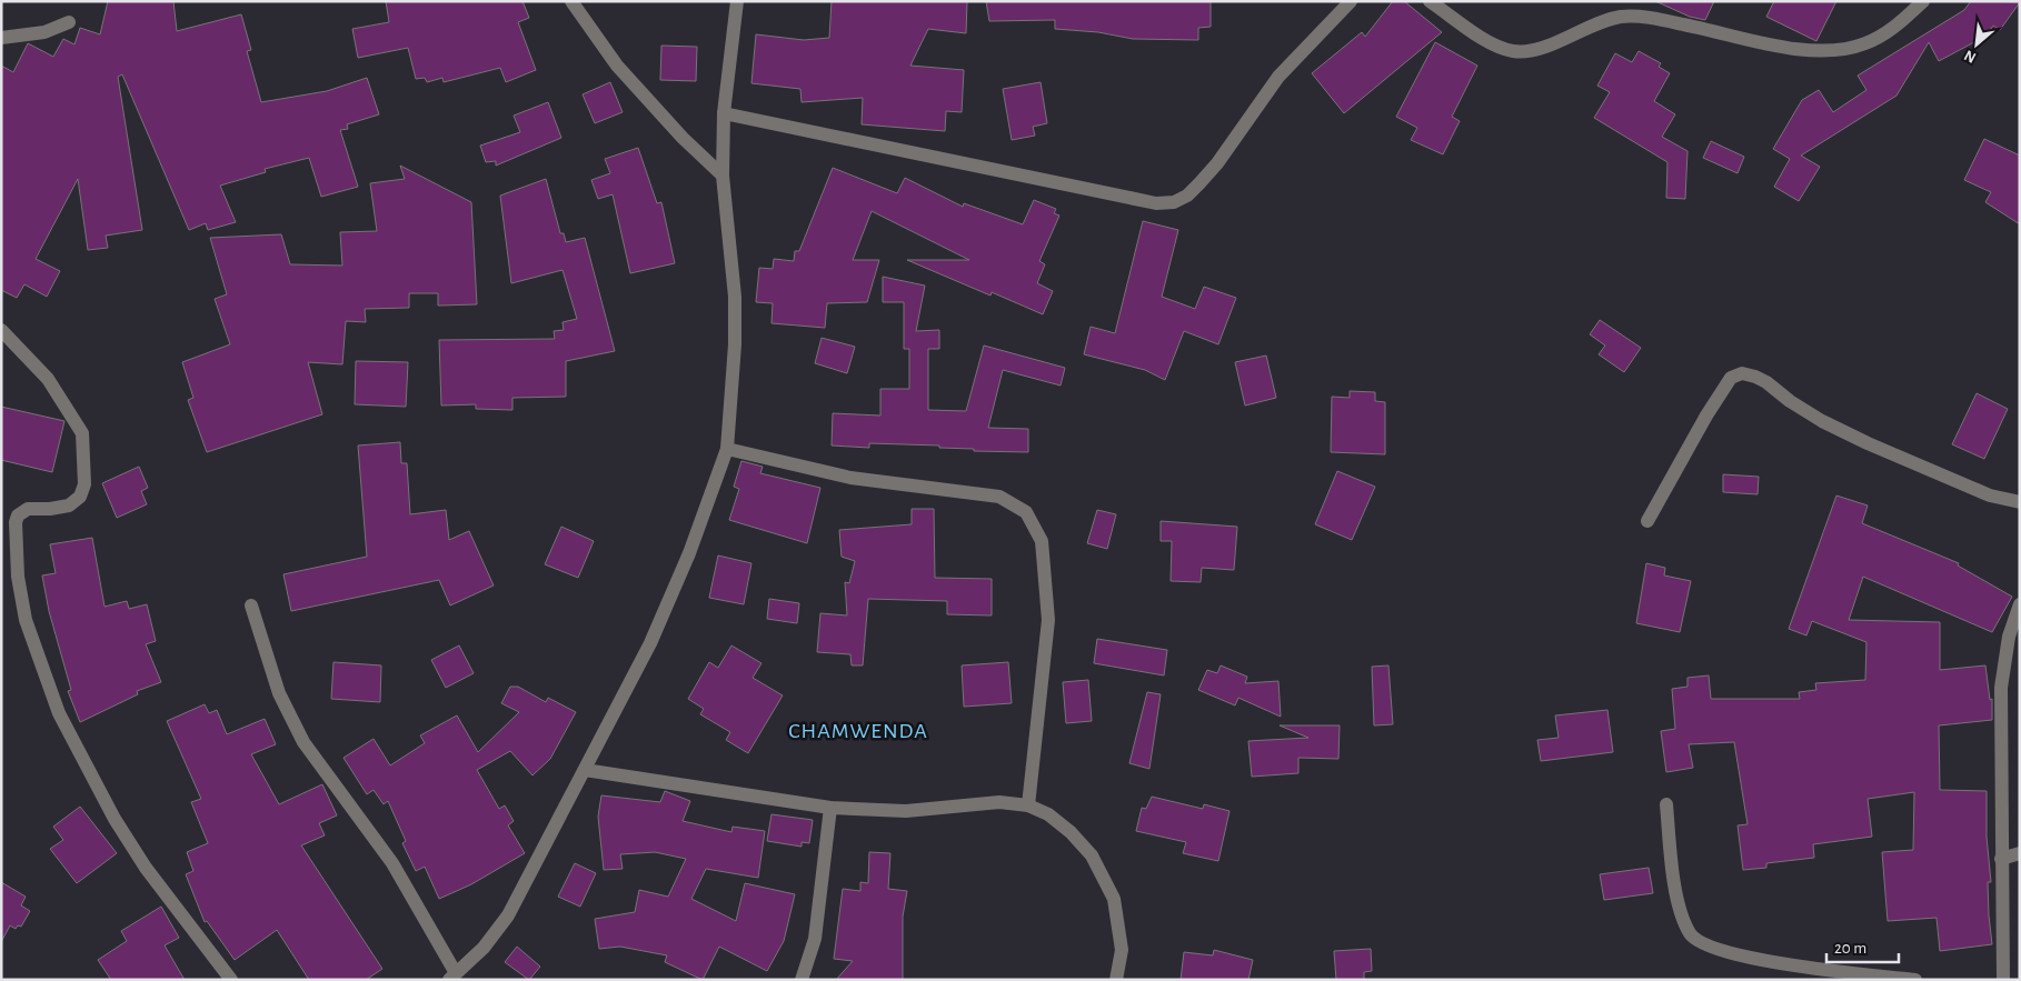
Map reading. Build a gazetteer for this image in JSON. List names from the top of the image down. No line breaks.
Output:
{"districts":["CHAMWENDA"],"scale_bar":"20 m","north":"bottom left"}
